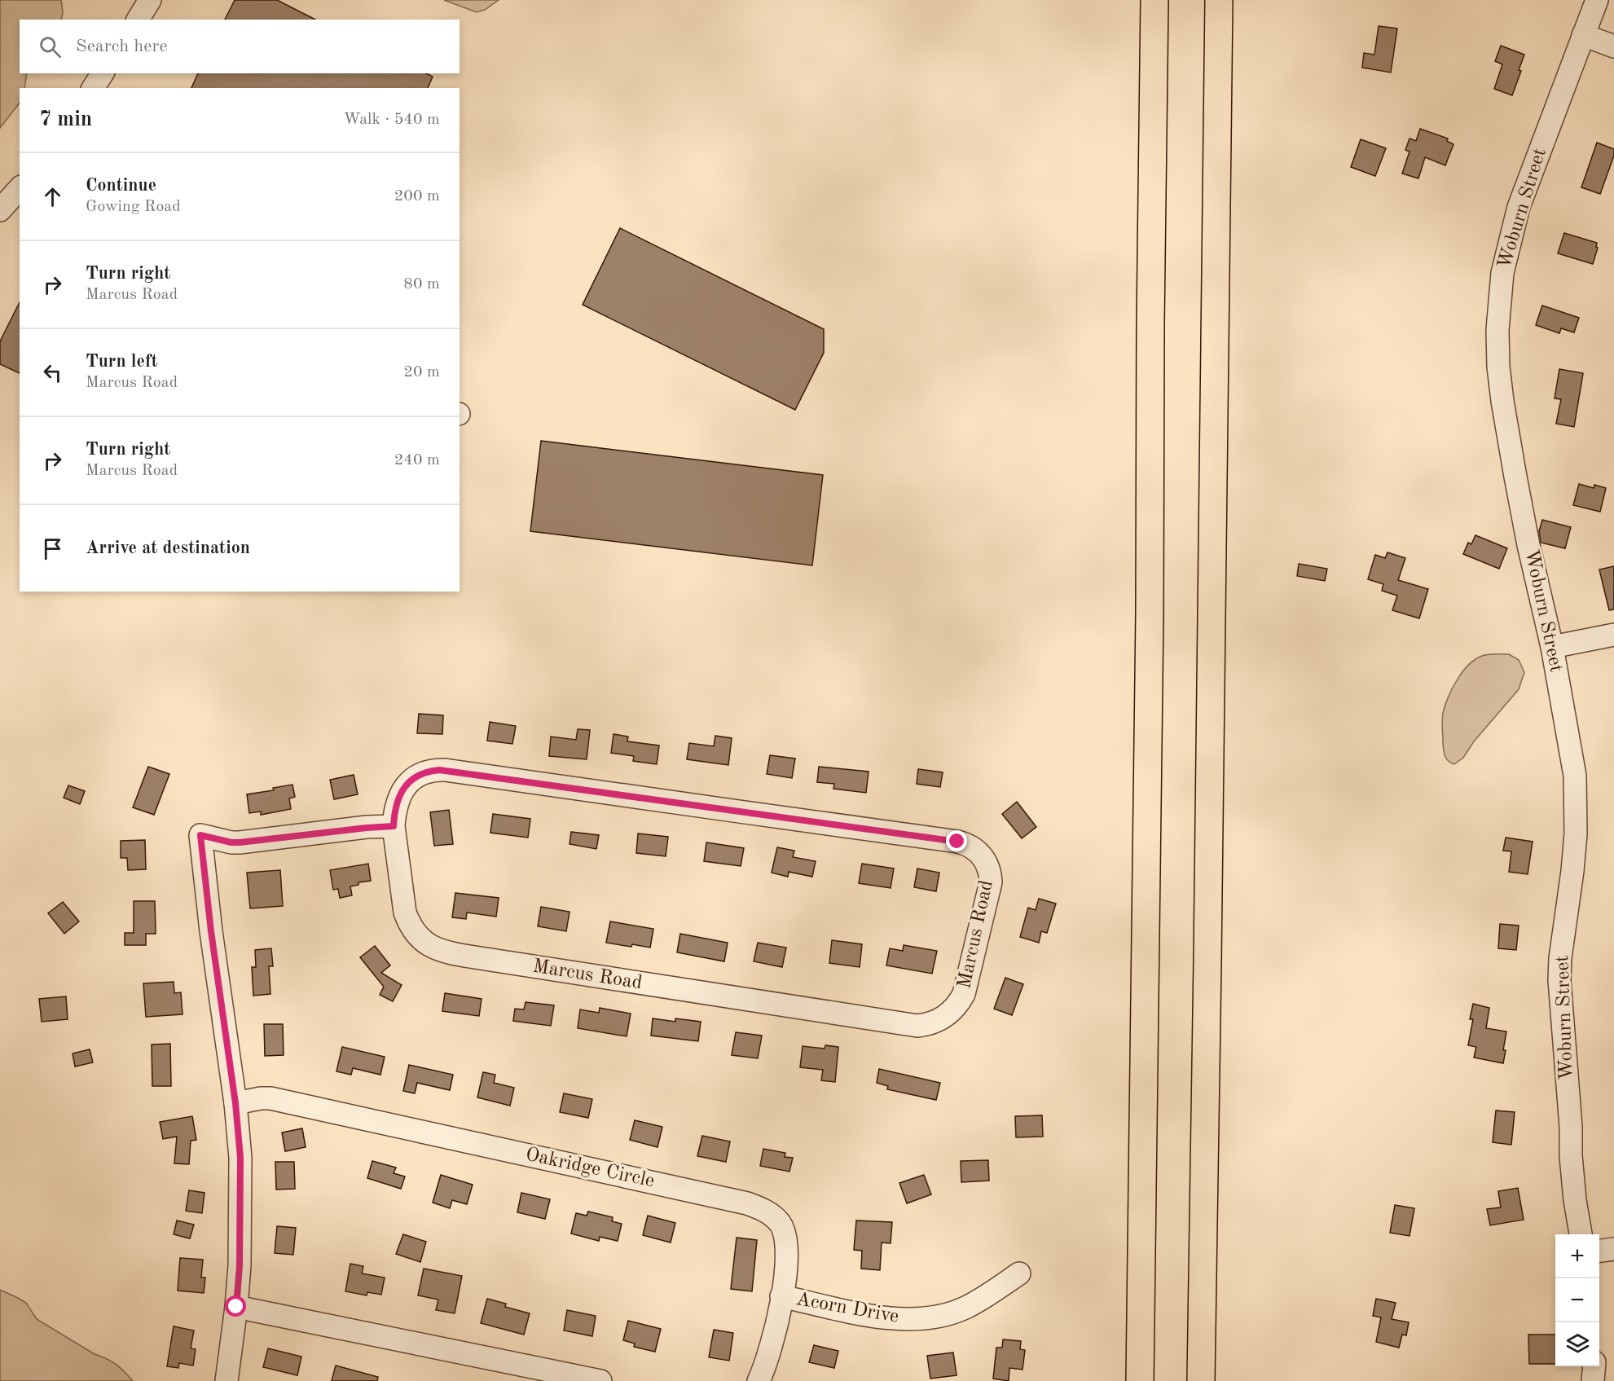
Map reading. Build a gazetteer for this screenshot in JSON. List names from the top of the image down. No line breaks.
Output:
{"streets":{"street":["Woburn Street","Marcus Road","Oakridge Circle","Acorn Drive"]},"crossings":[["Oakridge Circle","Acorn Drive"]],"page":{"search":"Search here","heading":["7 min","Walk · 540 m"],"list":[["Continue","Gowing Road","200 m"],["Turn right","Marcus Road","80 m"],["Turn left","Marcus Road","20 m"],["Turn right","Marcus Road","240 m"],"Arrive at destination"],"map_buttons":["+","−"]}}
